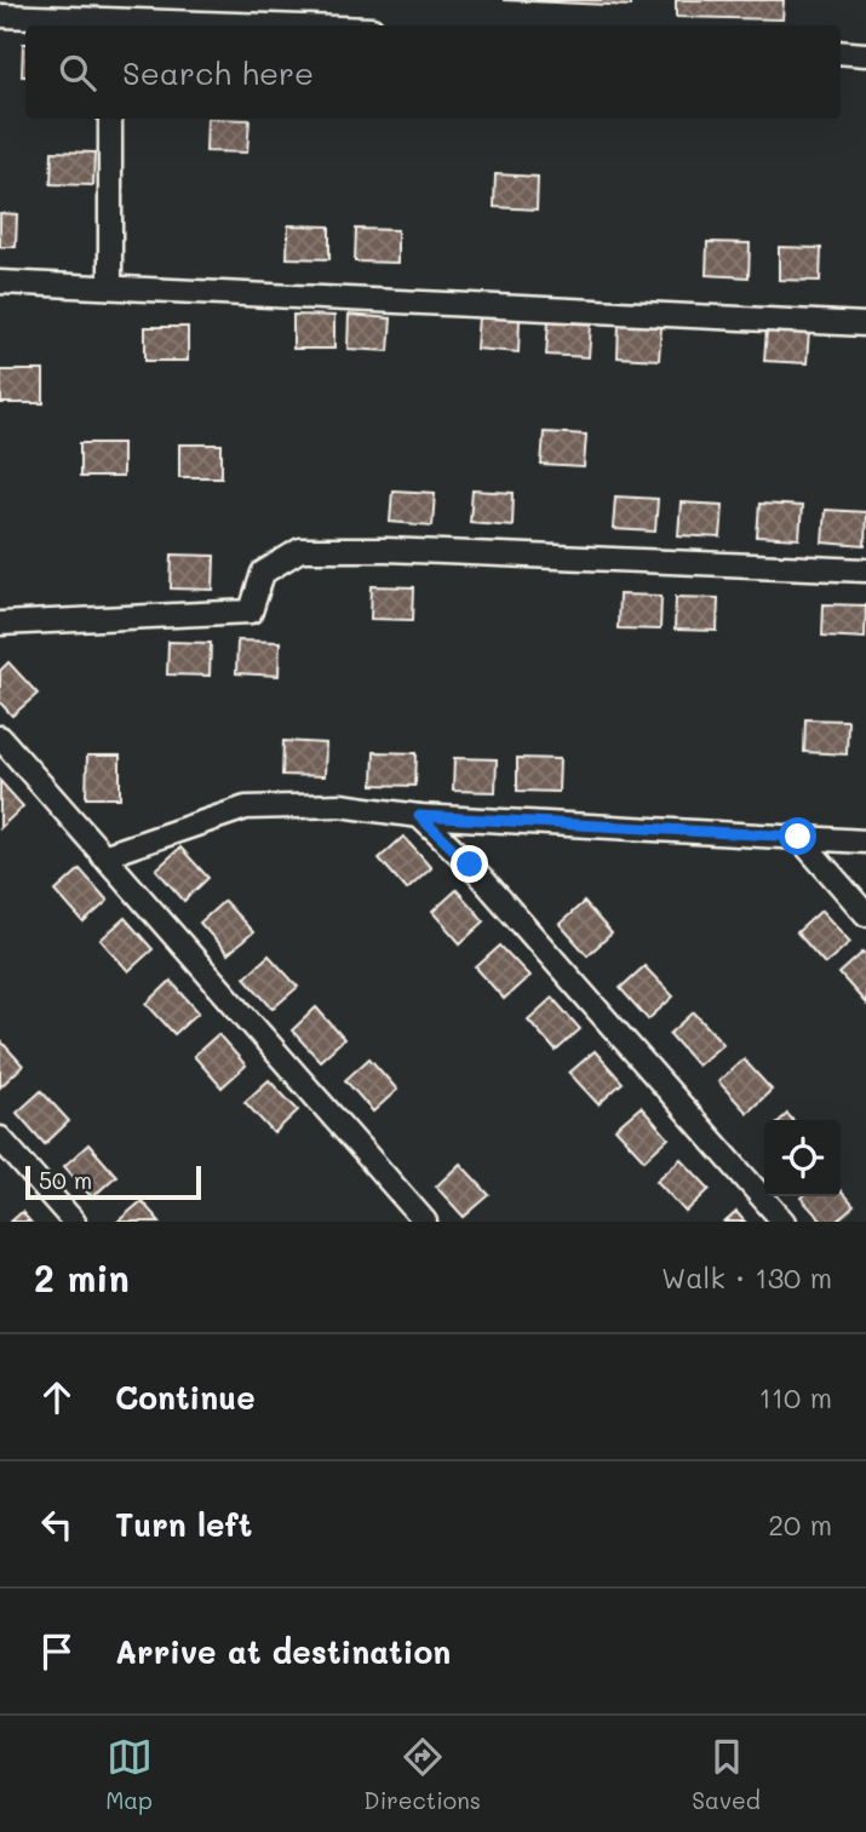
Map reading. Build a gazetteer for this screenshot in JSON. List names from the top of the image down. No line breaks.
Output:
{"scale_bar":"50 m","page":{"search":"Search here","scale":"50 m","heading":["2 min","Walk · 130 m"],"list":[["Continue","110 m"],["Turn left","20 m"],"Arrive at destination"],"nav":["Map","Directions","Saved"]}}
